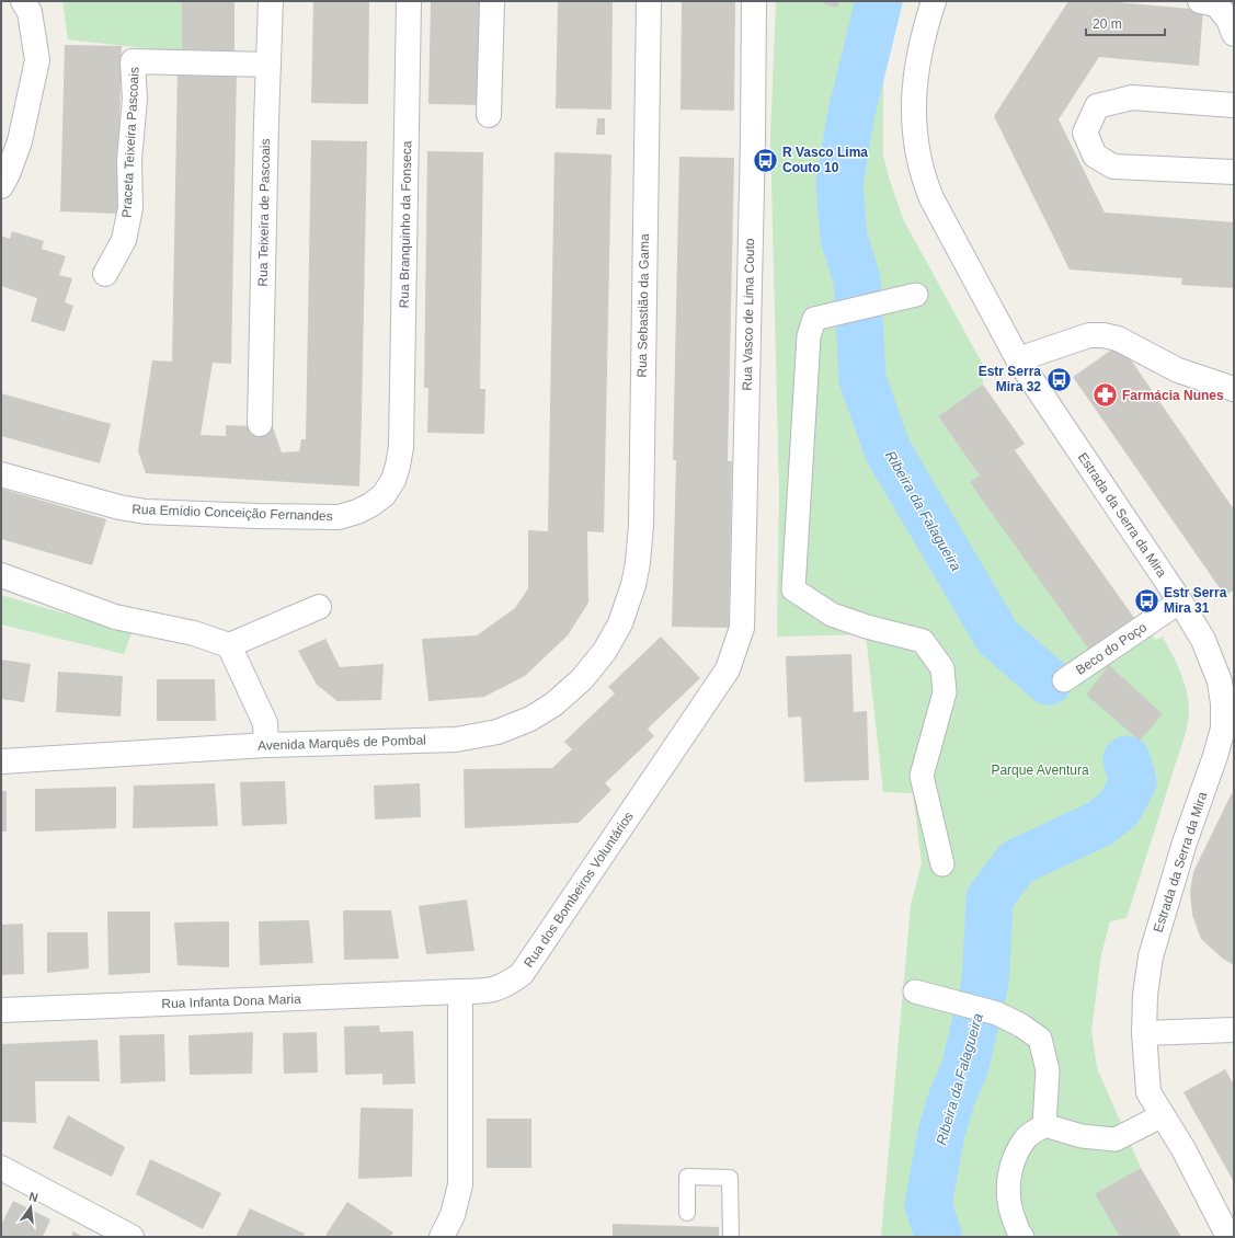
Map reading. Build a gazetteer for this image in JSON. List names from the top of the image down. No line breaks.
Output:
{"streets":{"street":["Praceta Teixeira Pascoais","Rua Teixeira de Pascoais","Rua Branquinho da Fonseca","Rua Sebastião da Gama","Rua Vasco de Lima Couto","Rua Emídio Conceição Fernandes","Estrada da Serra da Mira","Beco do Poço","Avenida Marquês de Pombal","Rua dos Bombeiros Voluntários","Rua Infanta Dona Maria"]},"crossings":[["Praceta Teixeira Pascoais","Rua Teixeira de Pascoais"],["Rua Branquinho da Fonseca","Rua Emídio Conceição Fernandes"],["Rua Sebastião da Gama","Avenida Marquês de Pombal"],["Rua Vasco de Lima Couto","Rua dos Bombeiros Voluntários"],["Estrada da Serra da Mira","Beco do Poço"],["Rua dos Bombeiros Voluntários","Rua Infanta Dona Maria"]],"water":["Ribeira da Falagueira"],"parks":["Parque Aventura"],"places":{"bus stop":["R Vasco Lima Couto 10","Estr Serra Mira 32","Estr Serra Mira 31"],"pharmacy":["Farmácia Nunes"]},"scale_bar":"20 m","north":"top"}
